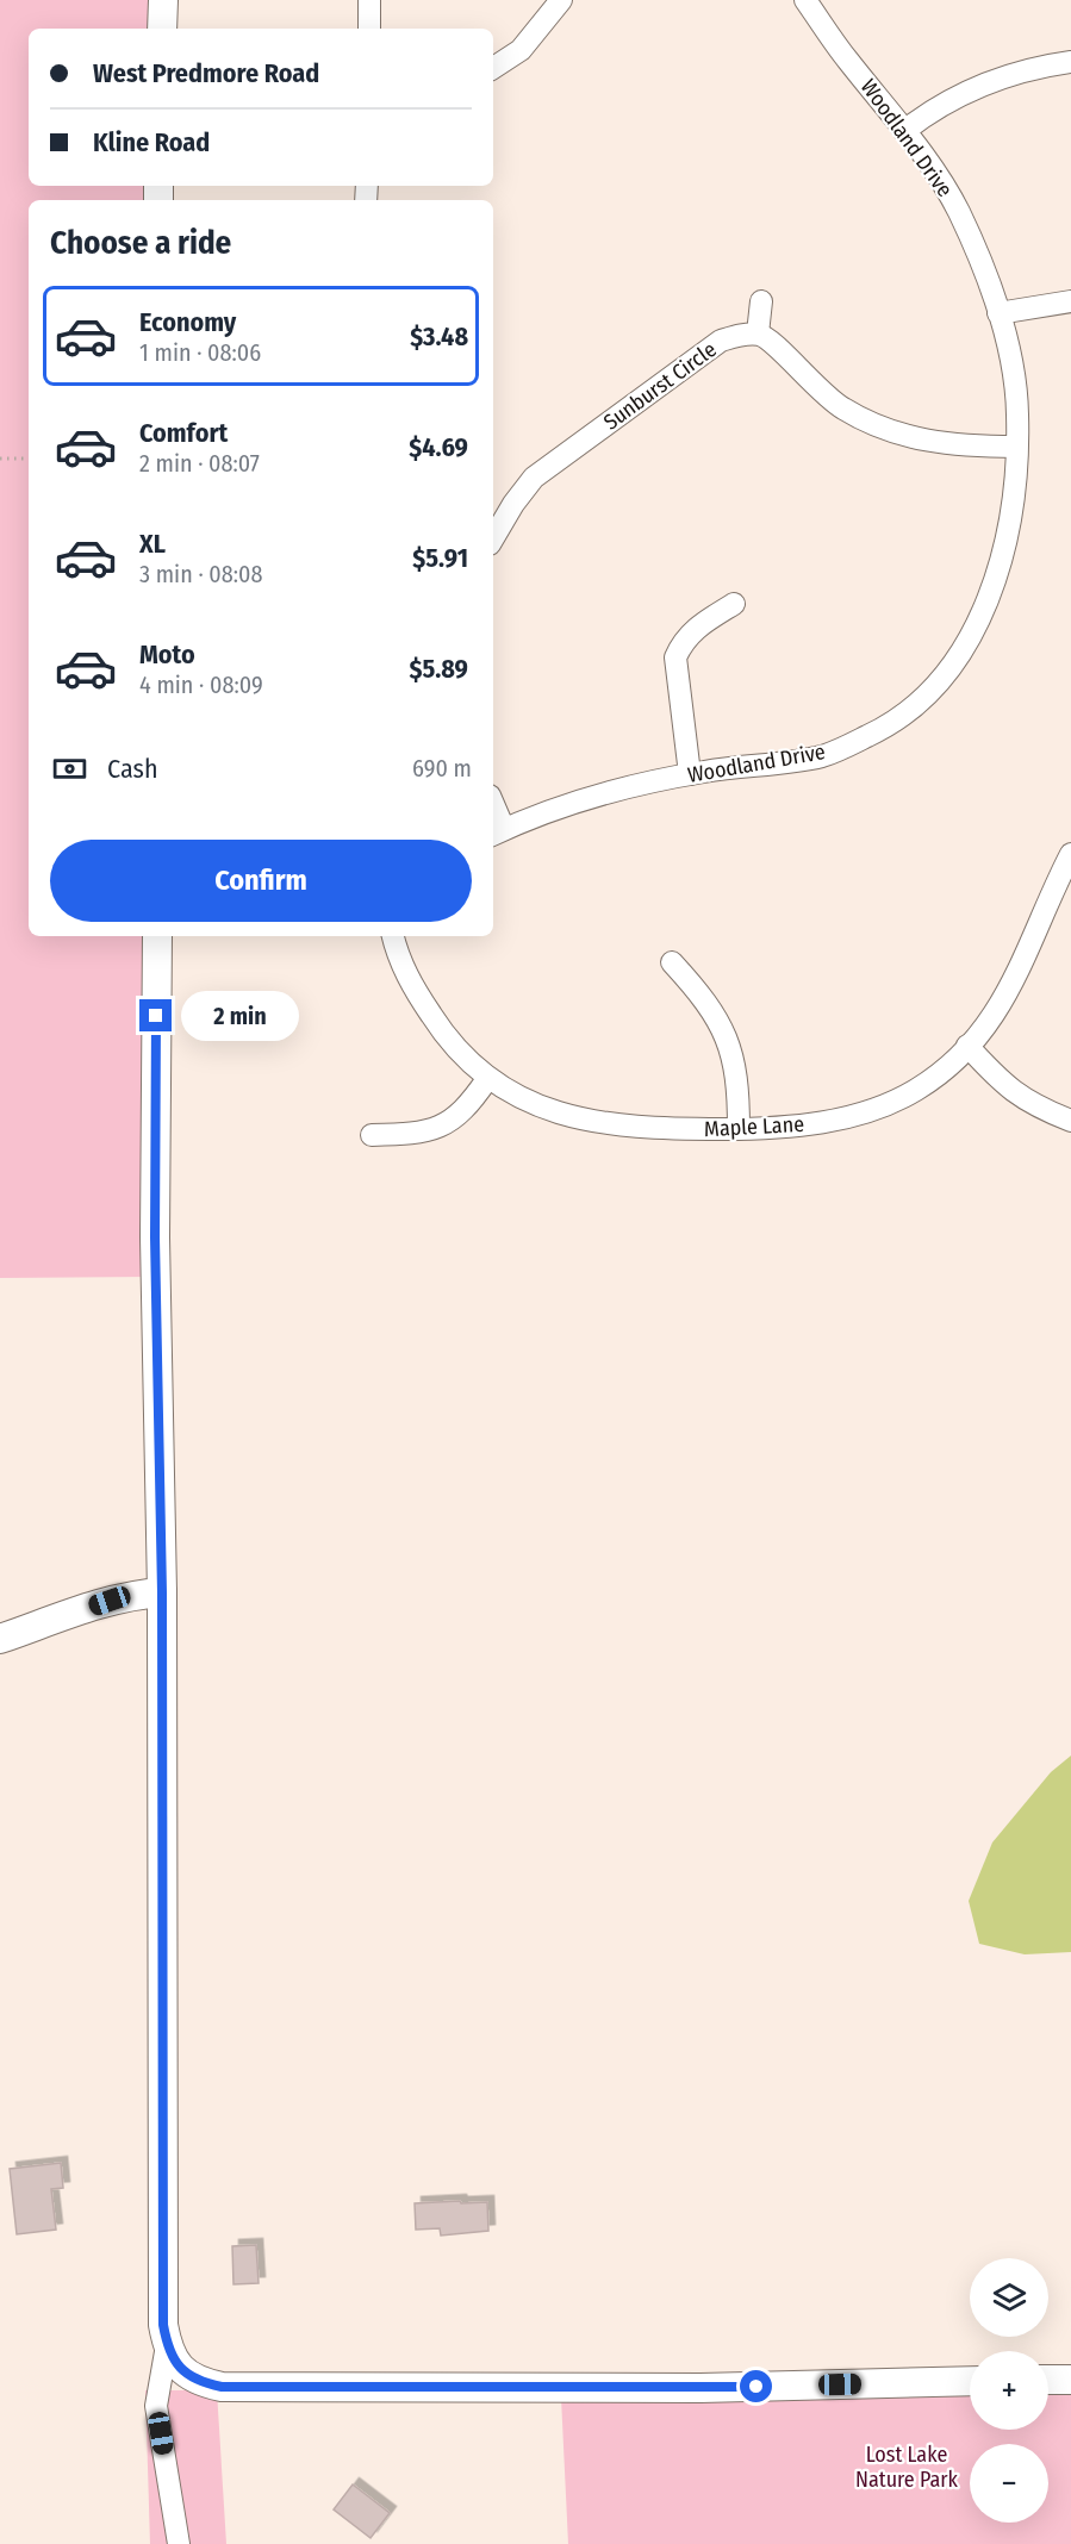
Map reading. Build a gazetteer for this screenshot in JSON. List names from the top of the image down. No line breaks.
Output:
{"streets":{"street":["Woodland Drive","Sunburst Circle","Maple Lane"]},"parks":["Lost Lake Nature Park"],"page":{"banner":["West Predmore Road","Kline Road"],"heading":"Choose a ride","list":[{"name":"Economy","note":"1 min · 08:06","value":"$3.48"},{"name":"Comfort","note":"2 min · 08:07","value":"$4.69"},{"name":"XL","note":"3 min · 08:08","value":"$5.91"},{"name":"Moto","note":"4 min · 08:09","value":"$5.89"}],"pay":["Cash","690 m"],"buttons":"Confirm","bubble":"2 min","map_buttons":["+","−"]}}
